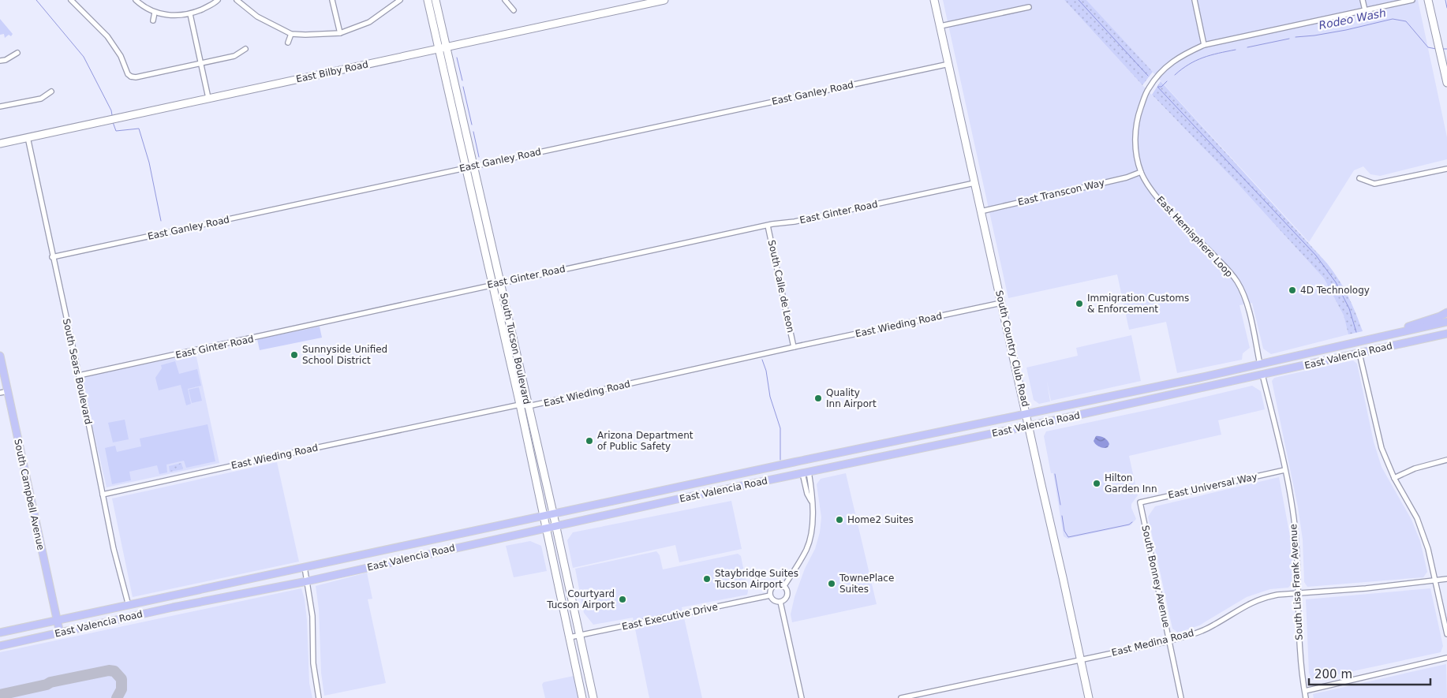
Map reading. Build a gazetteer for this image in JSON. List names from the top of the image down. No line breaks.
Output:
{"streets":{"main road":["East Bilby Road","South Tucson Boulevard","South Country Club Road","East Valencia Road","South Campbell Avenue"],"street":["East Ganley Road","East Transcon Way","East Ginter Road","East Hemisphere Loop","South Calle de Leon","East Wieding Road","South Sears Boulevard","East Universal Way","South Bonney Avenue","South Lisa Frank Avenue","East Executive Drive","East Medina Road"]},"crossings":[["East Bilby Road","South Tucson Boulevard"],["East Bilby Road","South Sears Boulevard"],["East Ganley Road","South Tucson Boulevard"],["East Ganley Road","South Country Club Road"],["East Ganley Road","South Sears Boulevard"],["East Transcon Way","East Hemisphere Loop"],["East Transcon Way","South Country Club Road"],["East Ginter Road","South Calle de Leon"],["East Ginter Road","South Tucson Boulevard"],["East Ginter Road","South Country Club Road"],["East Ginter Road","South Sears Boulevard"],["East Hemisphere Loop","East Valencia Road"],["South Calle de Leon","East Wieding Road"],["East Wieding Road","South Tucson Boulevard"],["East Wieding Road","South Country Club Road"],["East Wieding Road","South Sears Boulevard"],["South Tucson Boulevard","East Valencia Road"],["South Tucson Boulevard","East Executive Drive"],["South Country Club Road","East Valencia Road"],["South Country Club Road","East Medina Road"],["East Valencia Road","South Sears Boulevard"],["East Valencia Road","South Campbell Avenue"],["East Valencia Road","South Lisa Frank Avenue"],["East Universal Way","South Bonney Avenue"],["East Universal Way","South Lisa Frank Avenue"],["South Bonney Avenue","East Medina Road"],["South Lisa Frank Avenue","East Medina Road"]],"water":["Rodeo Wash"],"places":["4D Technology","Immigration Customs & Enforcement","Sunnyside Unified School District","Quality Inn Airport","Arizona Department of Public Safety","Hilton Garden Inn","Home2 Suites","Staybridge Suites Tucson Airport","TownePlace Suites","Courtyard Tucson Airport"],"scale_bar":"200 m"}
